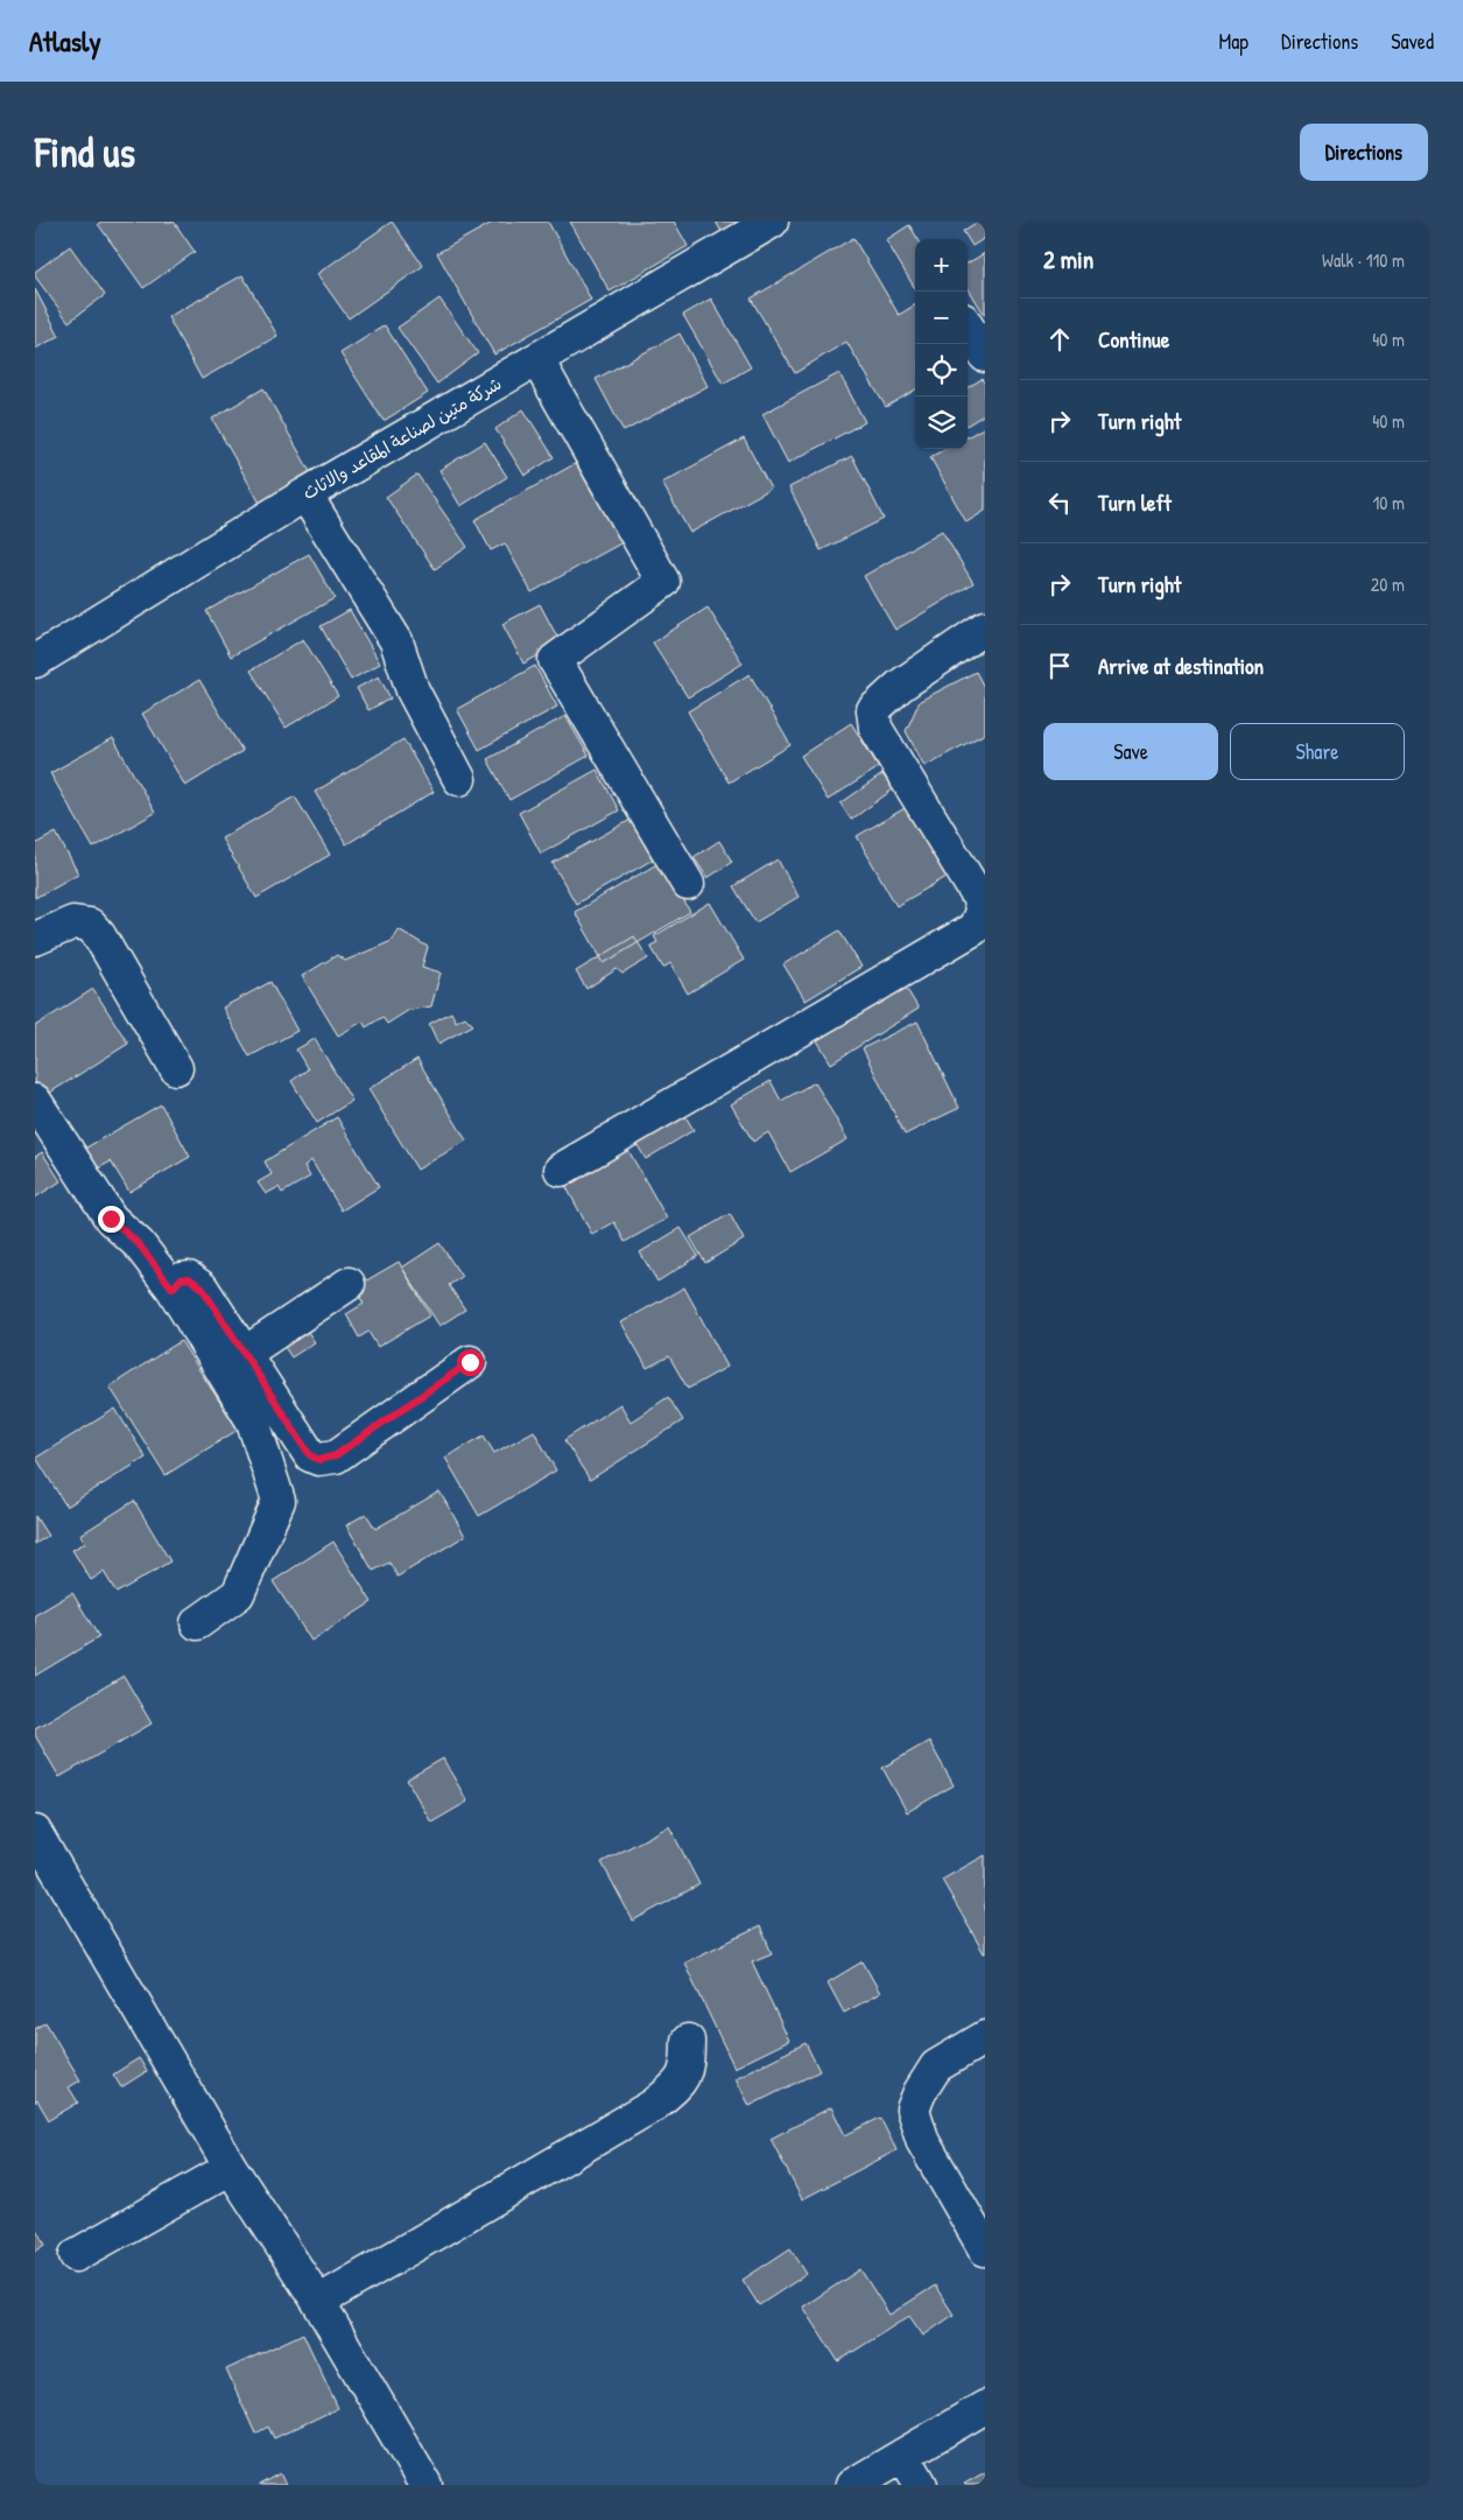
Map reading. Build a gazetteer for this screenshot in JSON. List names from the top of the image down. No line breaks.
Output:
{"streets":{"street":["شركة متين لصناعة المقاعد والاثاث"]},"page":{"header":"Atlasly","nav":["Map","Directions","Saved"],"buttons":["Directions",["Save","Share"]],"title":"Find us","heading":["2 min","Walk · 110 m"],"map_buttons":["+","−"],"list":[["Continue","40 m"],["Turn right","40 m"],["Turn left","10 m"],["Turn right","20 m"],"Arrive at destination"]}}
